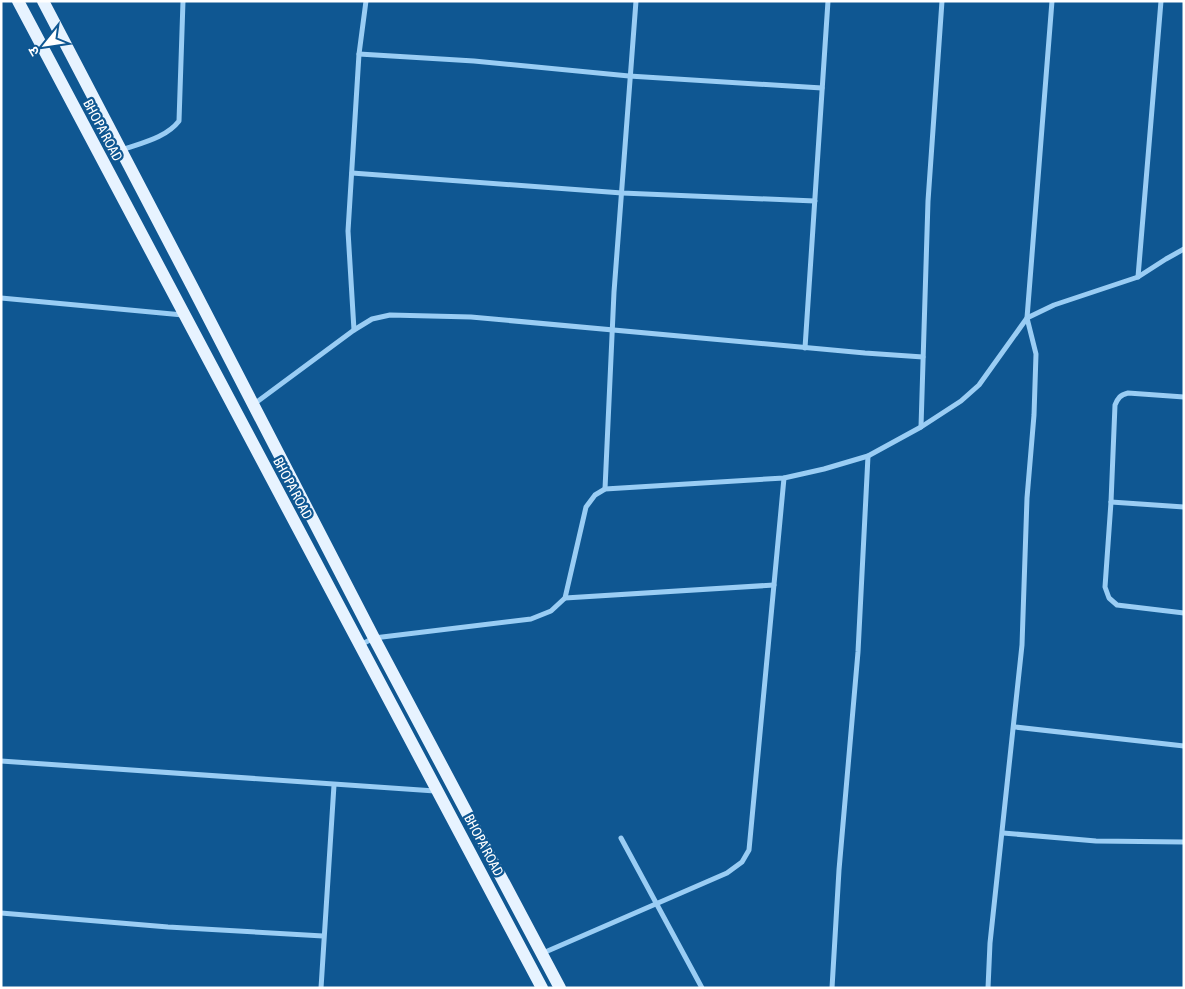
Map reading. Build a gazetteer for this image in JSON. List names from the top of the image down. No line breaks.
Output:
{"streets":{"main road":["BHOPA ROAD"]},"north":"bottom left"}
